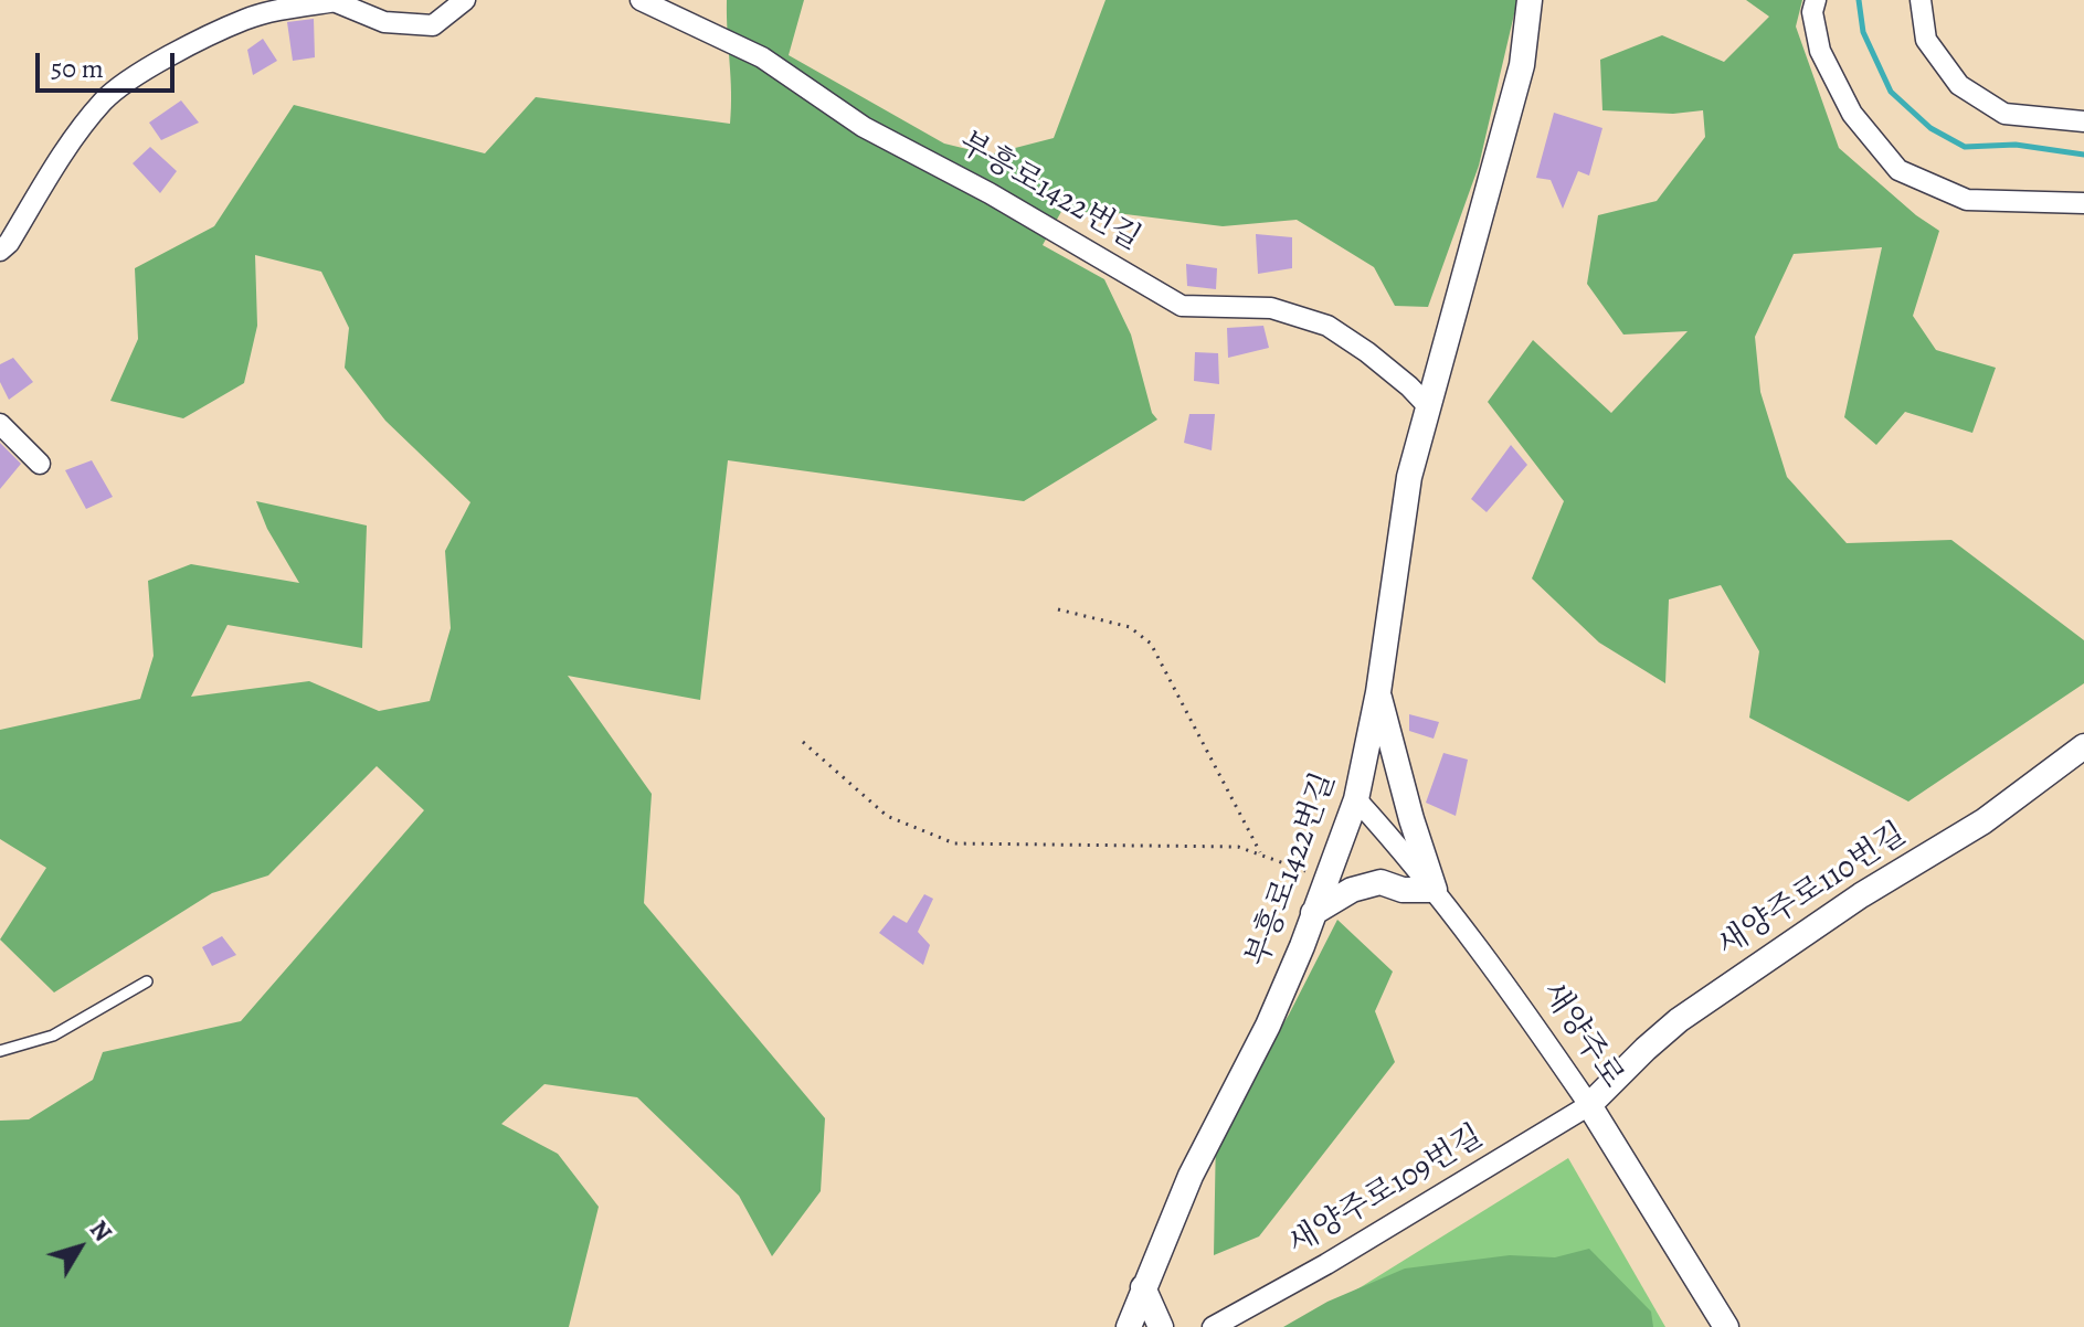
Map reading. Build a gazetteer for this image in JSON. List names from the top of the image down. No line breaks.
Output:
{"streets":{"street":["부흥로1422번길","새양주로110번길","새양주로","새양주로109번길"]},"crossings":[["부흥로1422번길","새양주로"],["새양주로110번길","새양주로"],["새양주로110번길","새양주로109번길"],["새양주로","새양주로109번길"]],"scale_bar":"50 m","north":"top right"}
